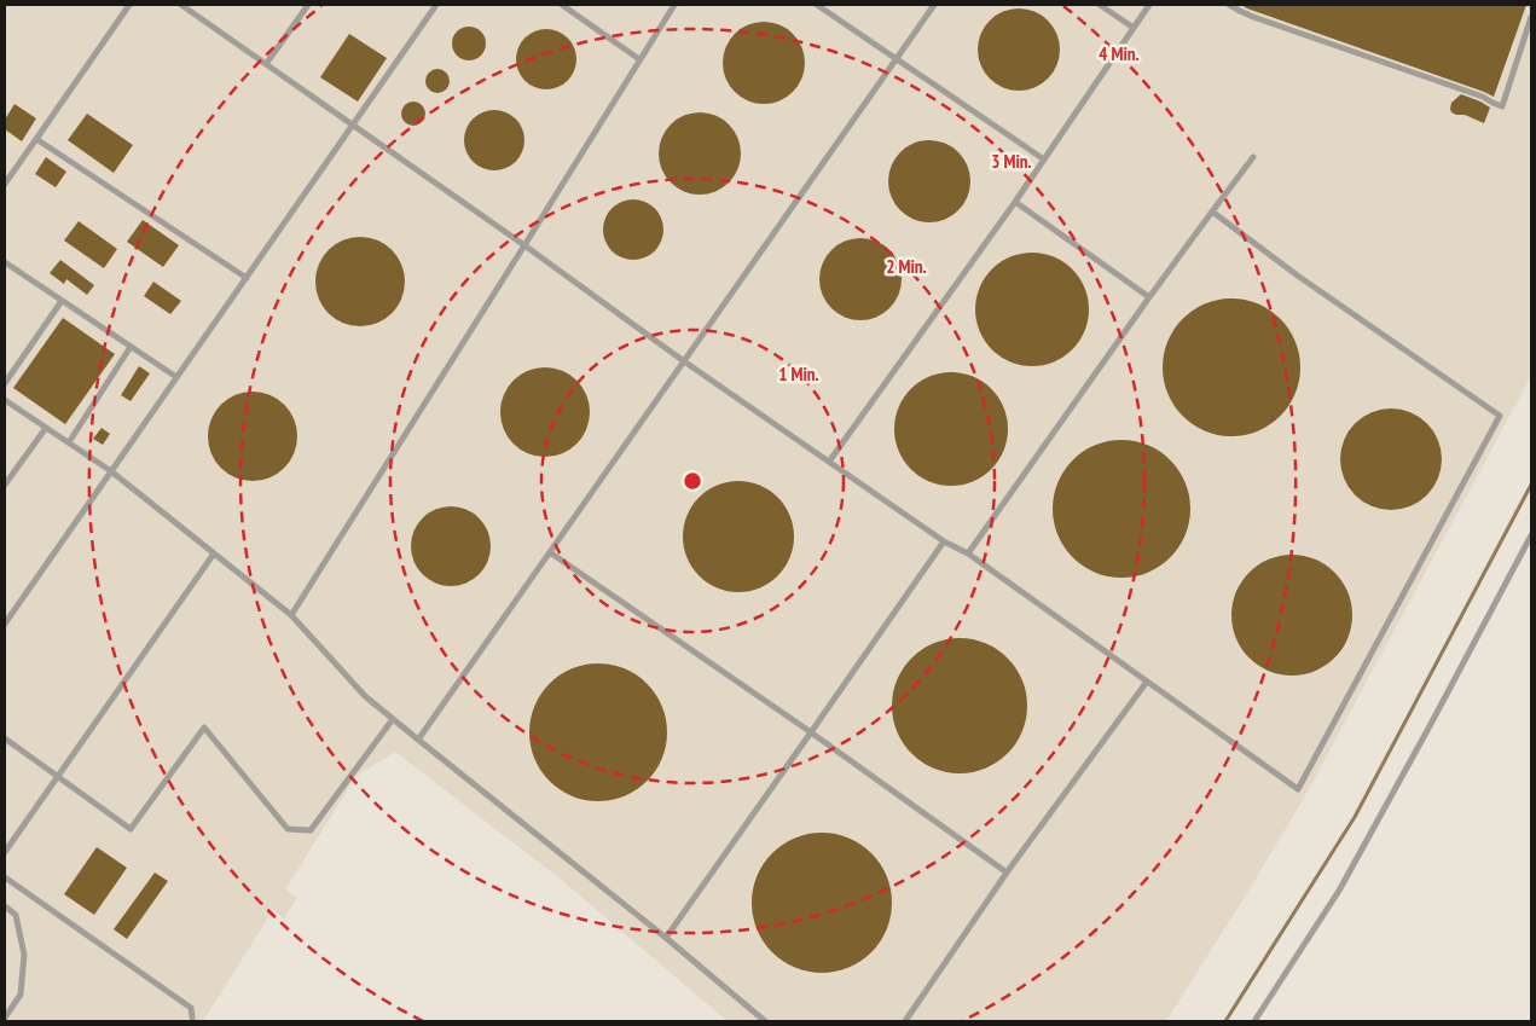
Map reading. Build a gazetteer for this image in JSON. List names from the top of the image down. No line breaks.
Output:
{"rings":["4 Min.","3 Min.","2 Min.","1 Min."]}
